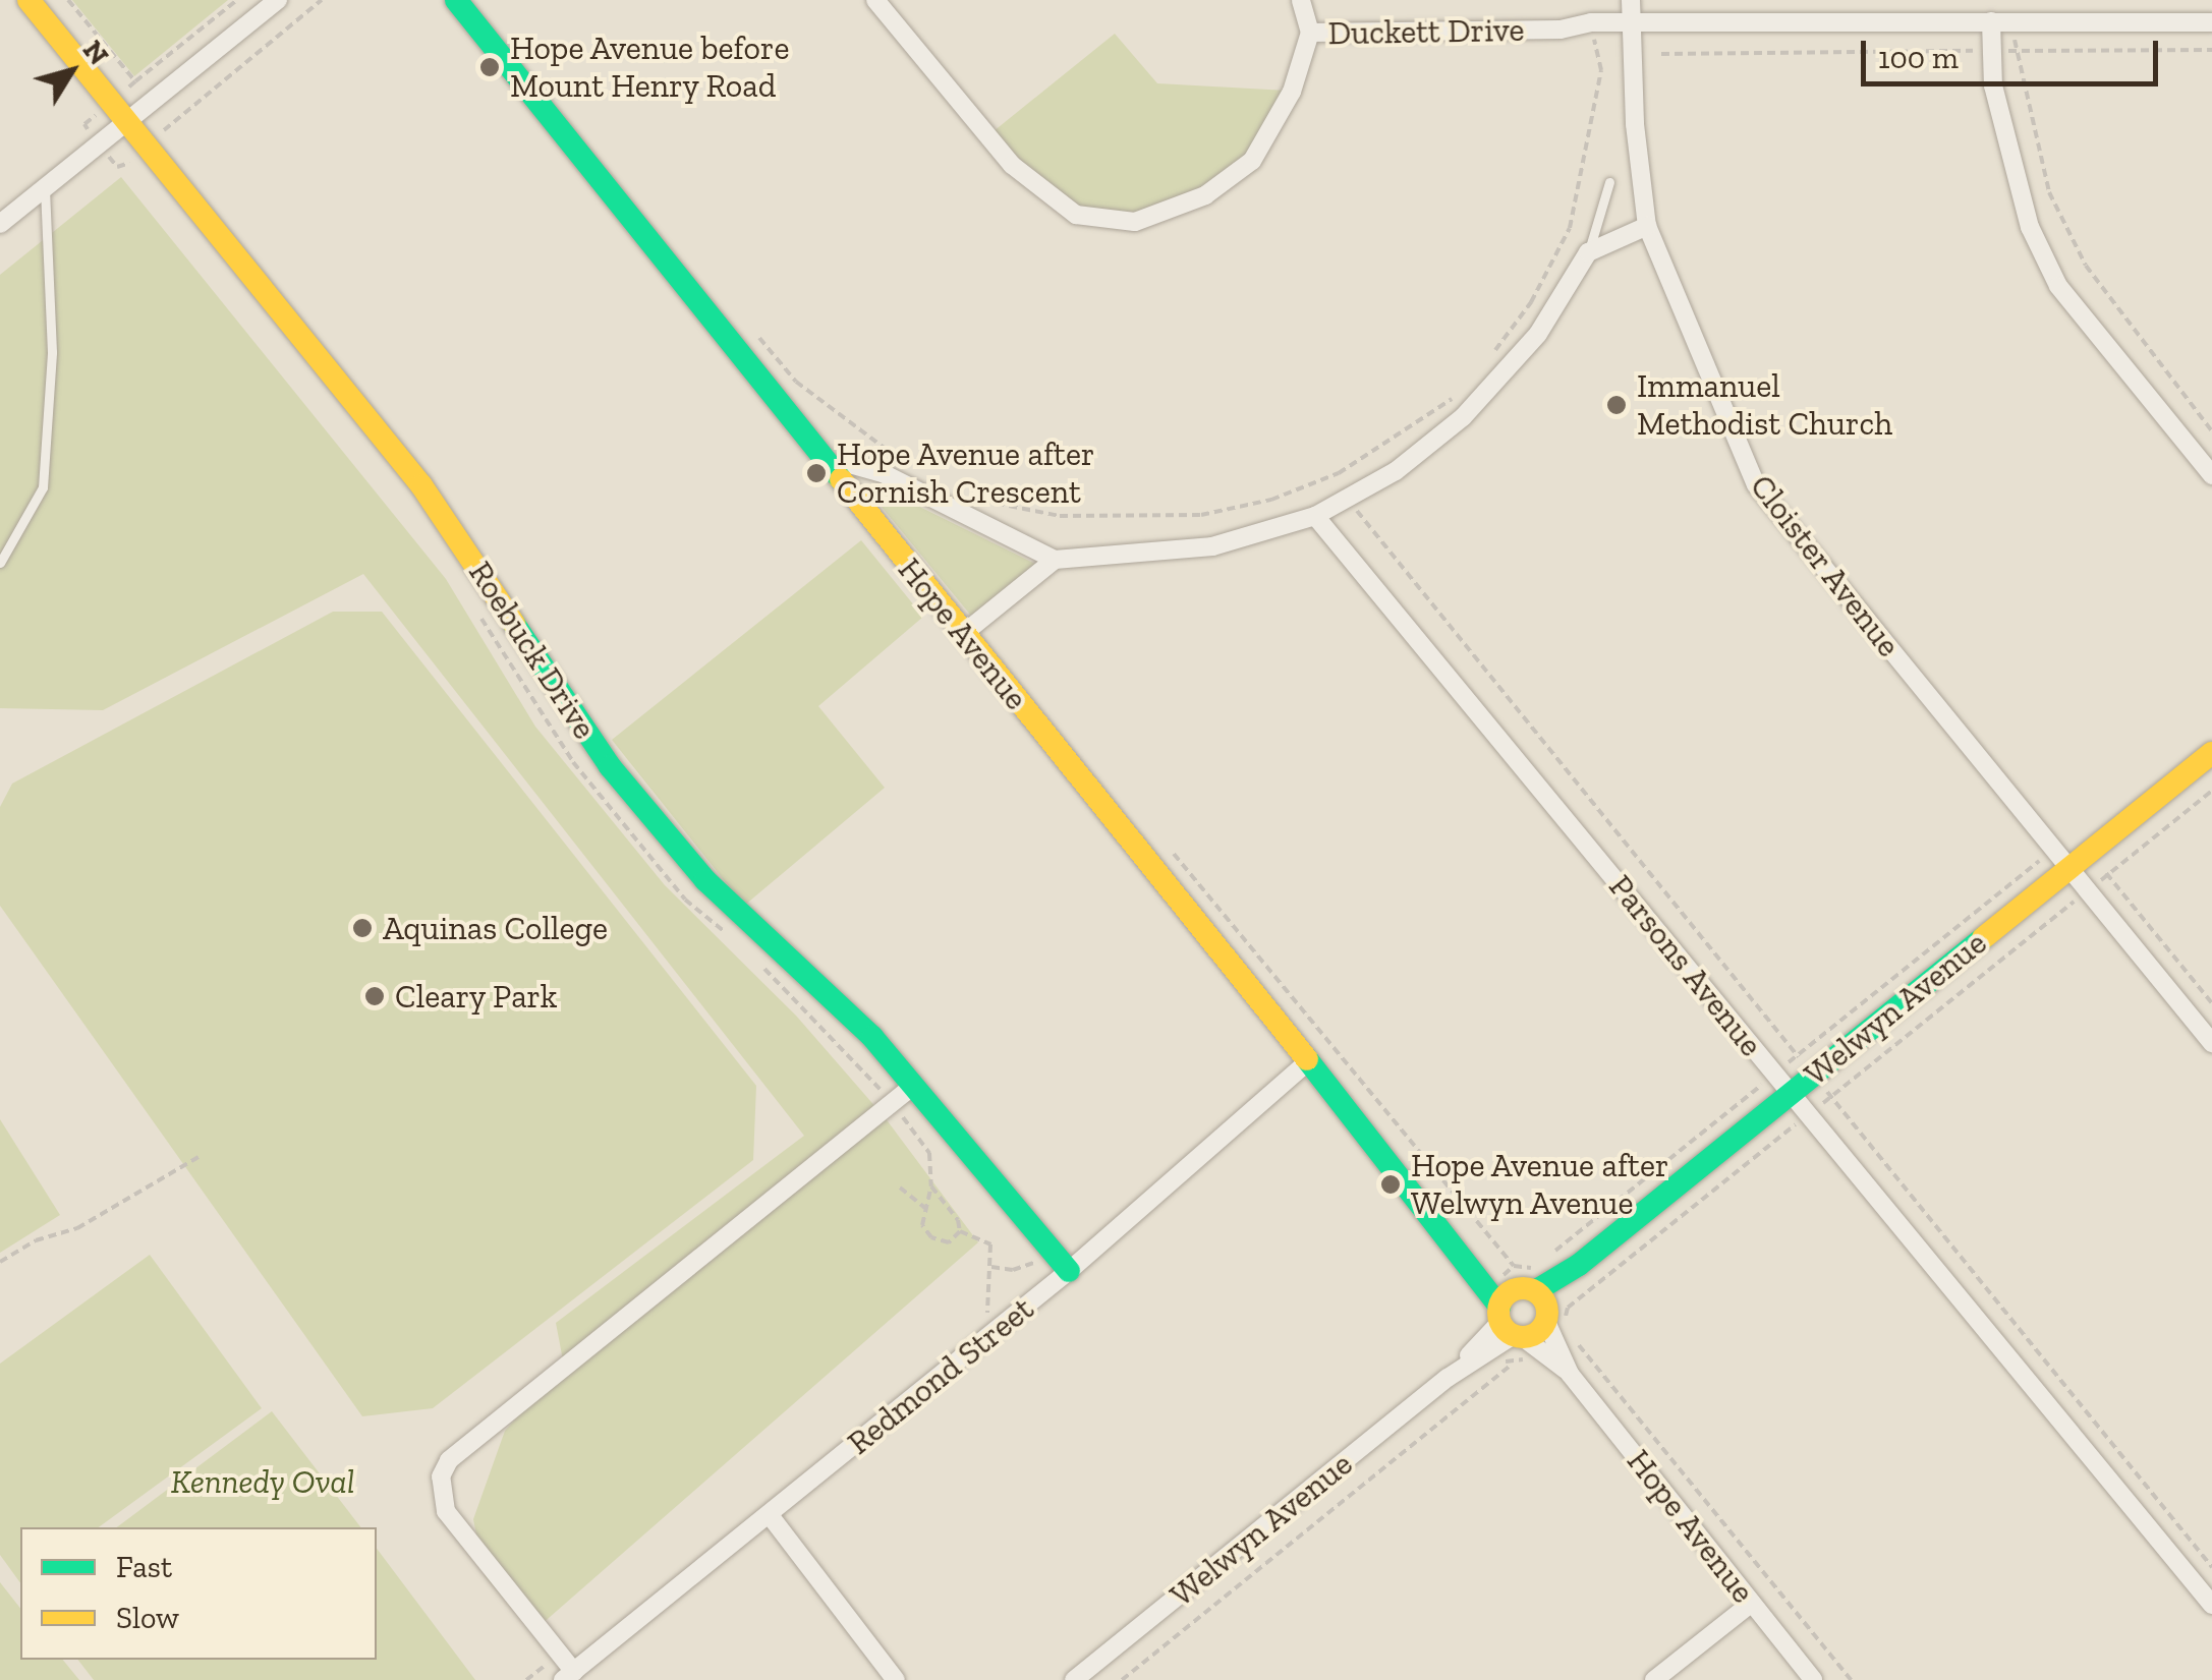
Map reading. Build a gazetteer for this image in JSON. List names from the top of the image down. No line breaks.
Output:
{"streets":{"street":["Duckett Drive","Cloister Avenue","Hope Avenue","Roebuck Drive","Parsons Avenue","Welwyn Avenue","Redmond Street"]},"crossings":[["Duckett Drive","Cloister Avenue"],["Cloister Avenue","Welwyn Avenue"],["Hope Avenue","Welwyn Avenue"],["Hope Avenue","Redmond Street"],["Roebuck Drive","Redmond Street"],["Parsons Avenue","Welwyn Avenue"]],"parks":["Kennedy Oval"],"places":["Hope Avenue before Mount Henry Road","Immanuel Methodist Church","Hope Avenue after Cornish Crescent","Aquinas College","Cleary Park","Hope Avenue after Welwyn Avenue"],"legend":["Fast","Slow"],"scale_bar":"100 m","north":"top right"}
